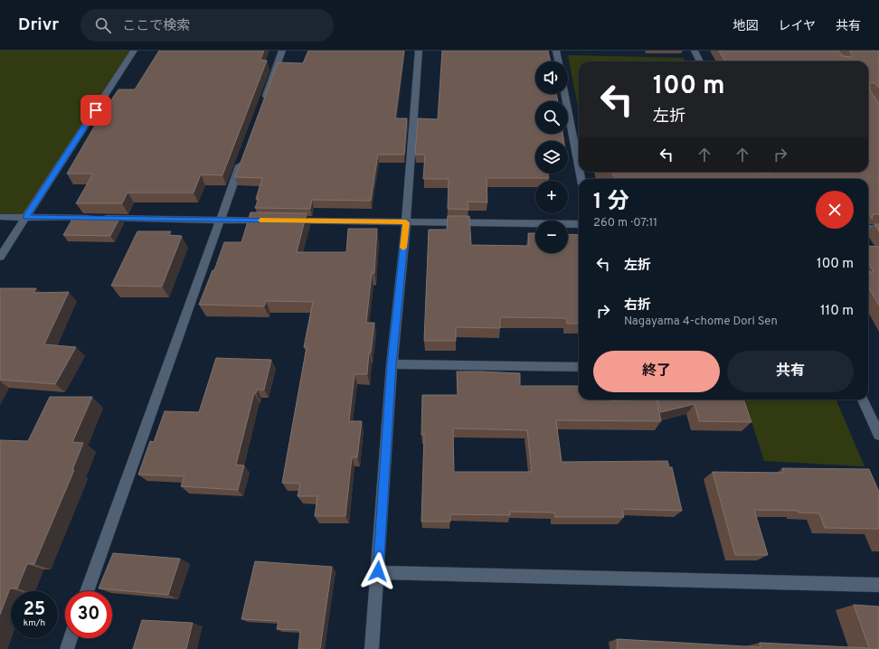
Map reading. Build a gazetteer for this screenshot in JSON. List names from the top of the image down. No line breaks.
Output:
{"page":{"header":"Drivr","search":"ここで検索","nav":["地図","レイヤ","共有"],"map_buttons":["+","−"],"turn":["100 m","左折"],"heading":["1 分","260 m · 07:11"],"list":[{"name":"左折","value":"100 m"},{"name":"右折","note":"Nagayama 4-chome Dori Sen","value":"110 m"}],"buttons":["終了","共有"],"speed":"25 km/h","limit":"30"}}
